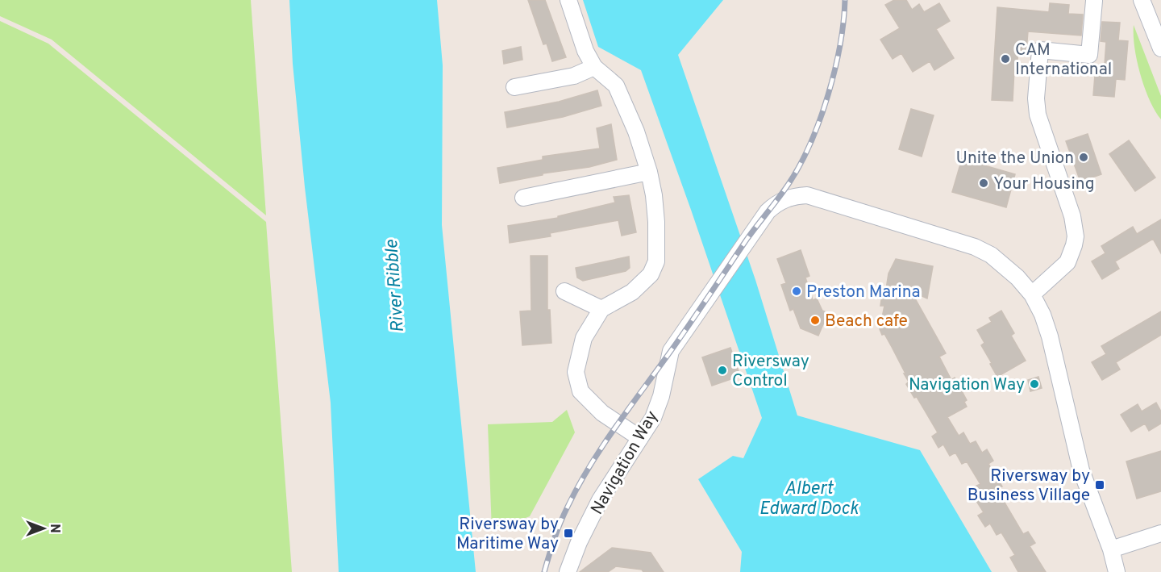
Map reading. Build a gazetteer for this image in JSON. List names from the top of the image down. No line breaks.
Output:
{"streets":{"street":["Navigation Way"]},"water":["River Ribble","Albert Edward Dock"],"places":{"other":["CAM International","Unite the Union","Your Housing","Preston Marina","Beach cafe","Riversway Control","Navigation Way"],"transit":["Riversway by Business Village","Riversway by Maritime Way"]},"north":"right"}
